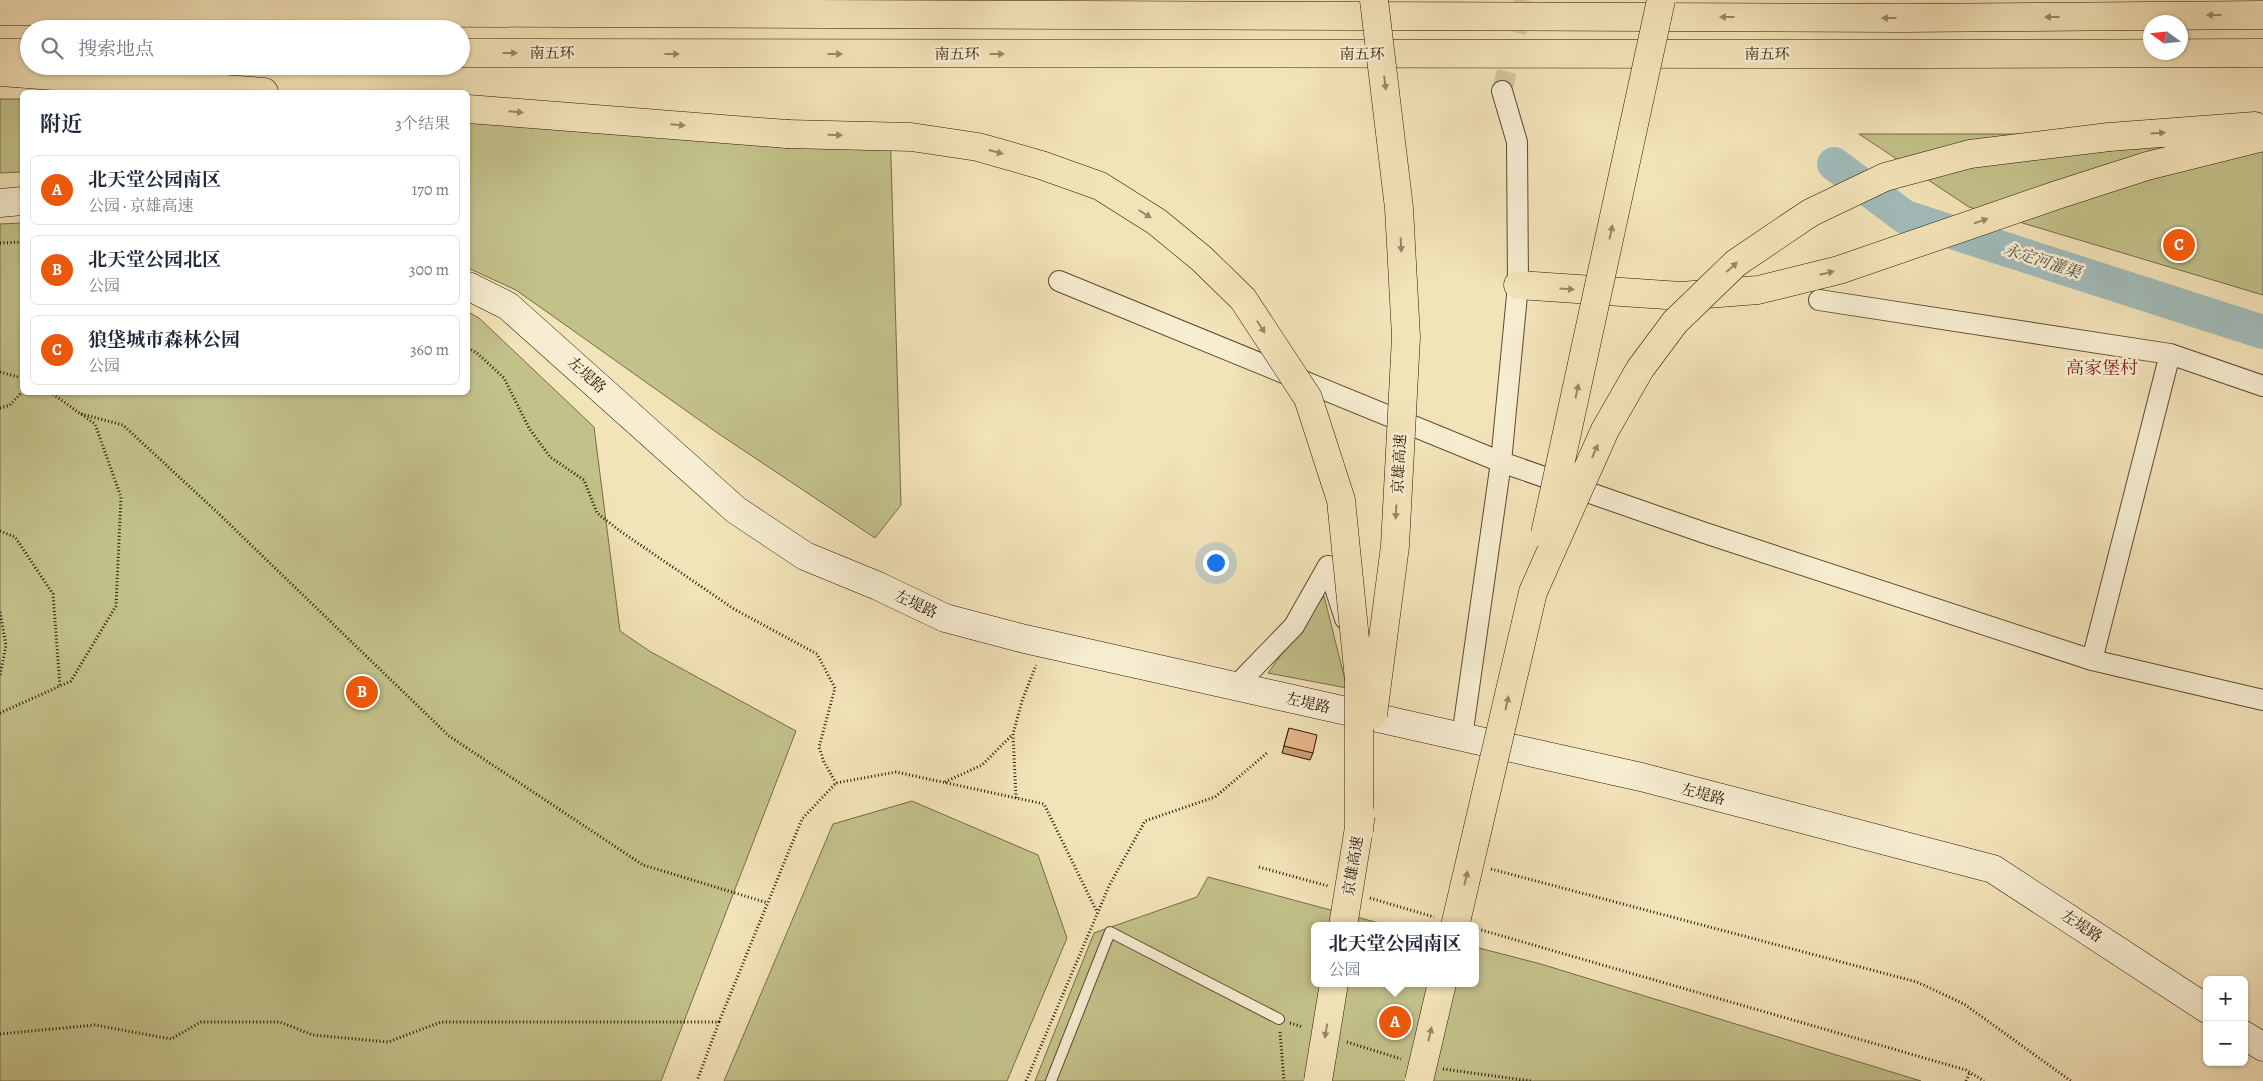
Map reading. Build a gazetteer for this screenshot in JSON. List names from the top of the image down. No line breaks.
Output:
{"streets":{"highway":["南五环","京雄高速"],"main road":["左堤路"]},"districts":["高家堡村"],"water":["永定河灌渠"],"north":"left","page":{"search":"搜索地点","heading":["附近","3个结果"],"list":[{"mark":"A","name":"北天堂公园南区","note":"公园 · 京雄高速","value":"170 m"},{"mark":"B","name":"北天堂公园北区","note":"公园","value":"300 m"},{"mark":"C","name":"狼垡城市森林公园","note":"公园","value":"360 m"}],"pins":["C","B","A"],"popup":["北天堂公园南区","公园"],"map_buttons":["+","−"]}}
